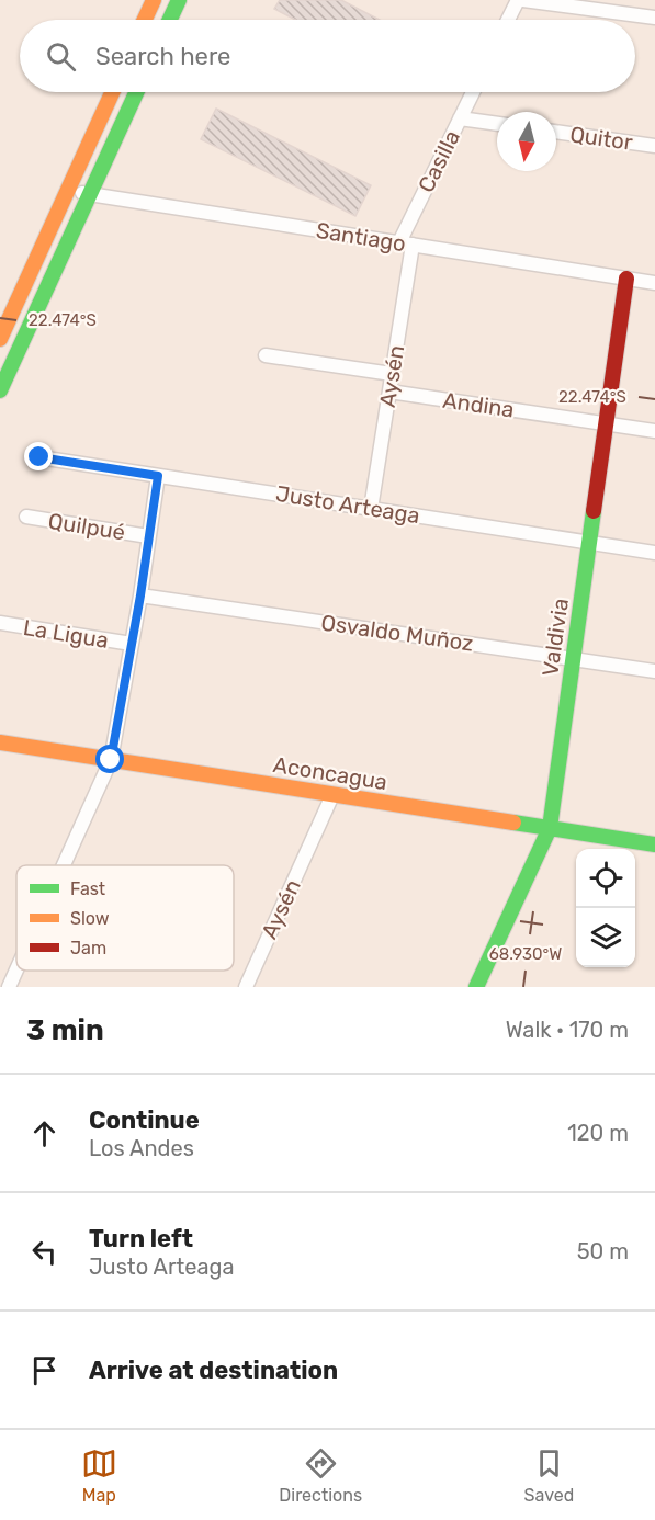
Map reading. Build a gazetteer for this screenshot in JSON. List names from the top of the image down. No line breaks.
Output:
{"streets":{"street":["Quitor","Casilla","Santiago","Aysén","Andina","Justo Arteaga","Quilpué","Osvaldo Muñoz","La Ligua","Valdivia","Aconcagua"]},"crossings":[["Casilla","Santiago"],["Casilla","Aysén"],["Santiago","Aysén"],["Santiago","Valdivia"],["Aysén","Andina"],["Aysén","Justo Arteaga"],["Aysén","Aconcagua"],["Andina","Valdivia"],["Justo Arteaga","Valdivia"],["Osvaldo Muñoz","Valdivia"],["Valdivia","Aconcagua"]],"legend":["Fast","Slow","Jam"],"north":"bottom","page":{"search":"Search here","heading":["3 min","Walk · 170 m"],"list":[["Continue","Los Andes","120 m"],["Turn left","Justo Arteaga","50 m"],"Arrive at destination"],"nav":["Map","Directions","Saved"]},"coordinates":["22.474°S","68.930°W"]}
